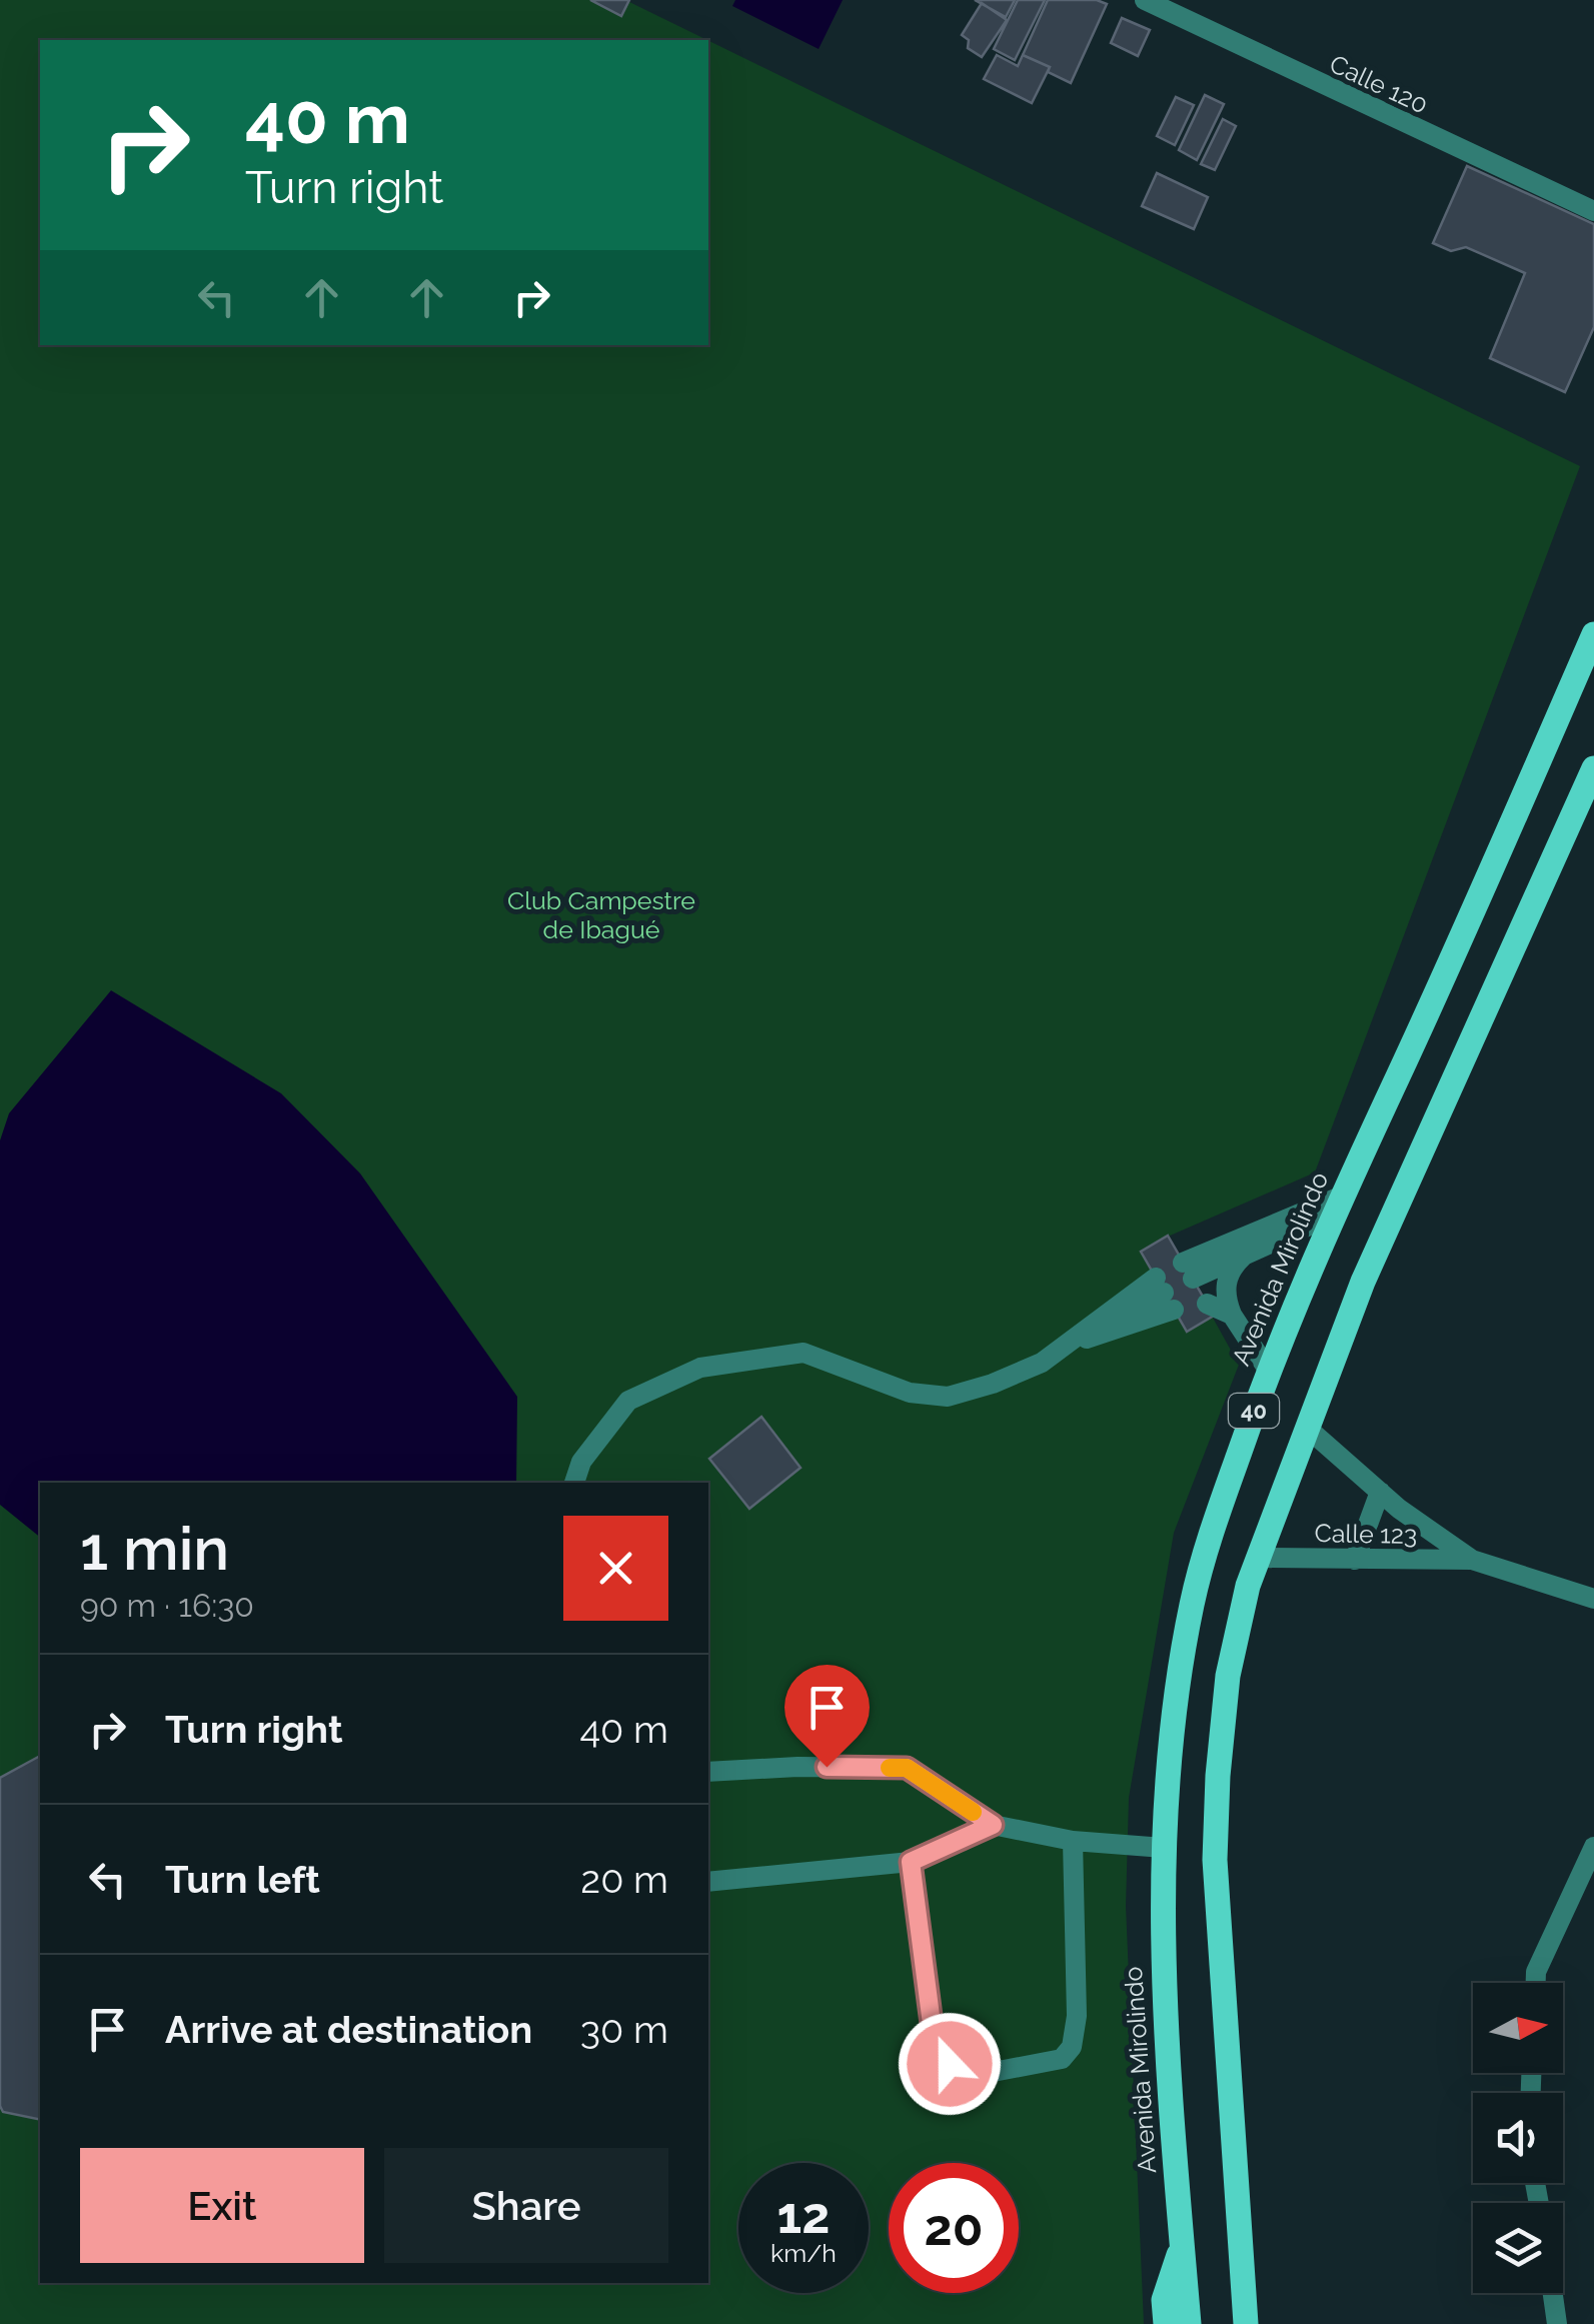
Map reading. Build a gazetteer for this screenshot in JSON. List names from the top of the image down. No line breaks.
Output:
{"streets":{"main road":["Avenida Mirolindo","40"],"street":["Calle 120","Calle 123"]},"crossings":[["40","Calle 123"]],"parks":["Club Campestre de Ibagué"],"north":"right","page":{"turn":["40 m","Turn right"],"heading":["1 min","90 m · 16:30"],"list":[{"name":"Turn right","value":"40 m"},{"name":"Turn left","value":"20 m"},{"name":"Arrive at destination","value":"30 m"}],"buttons":["Exit","Share"],"speed":"12 km/h","limit":"20"}}
